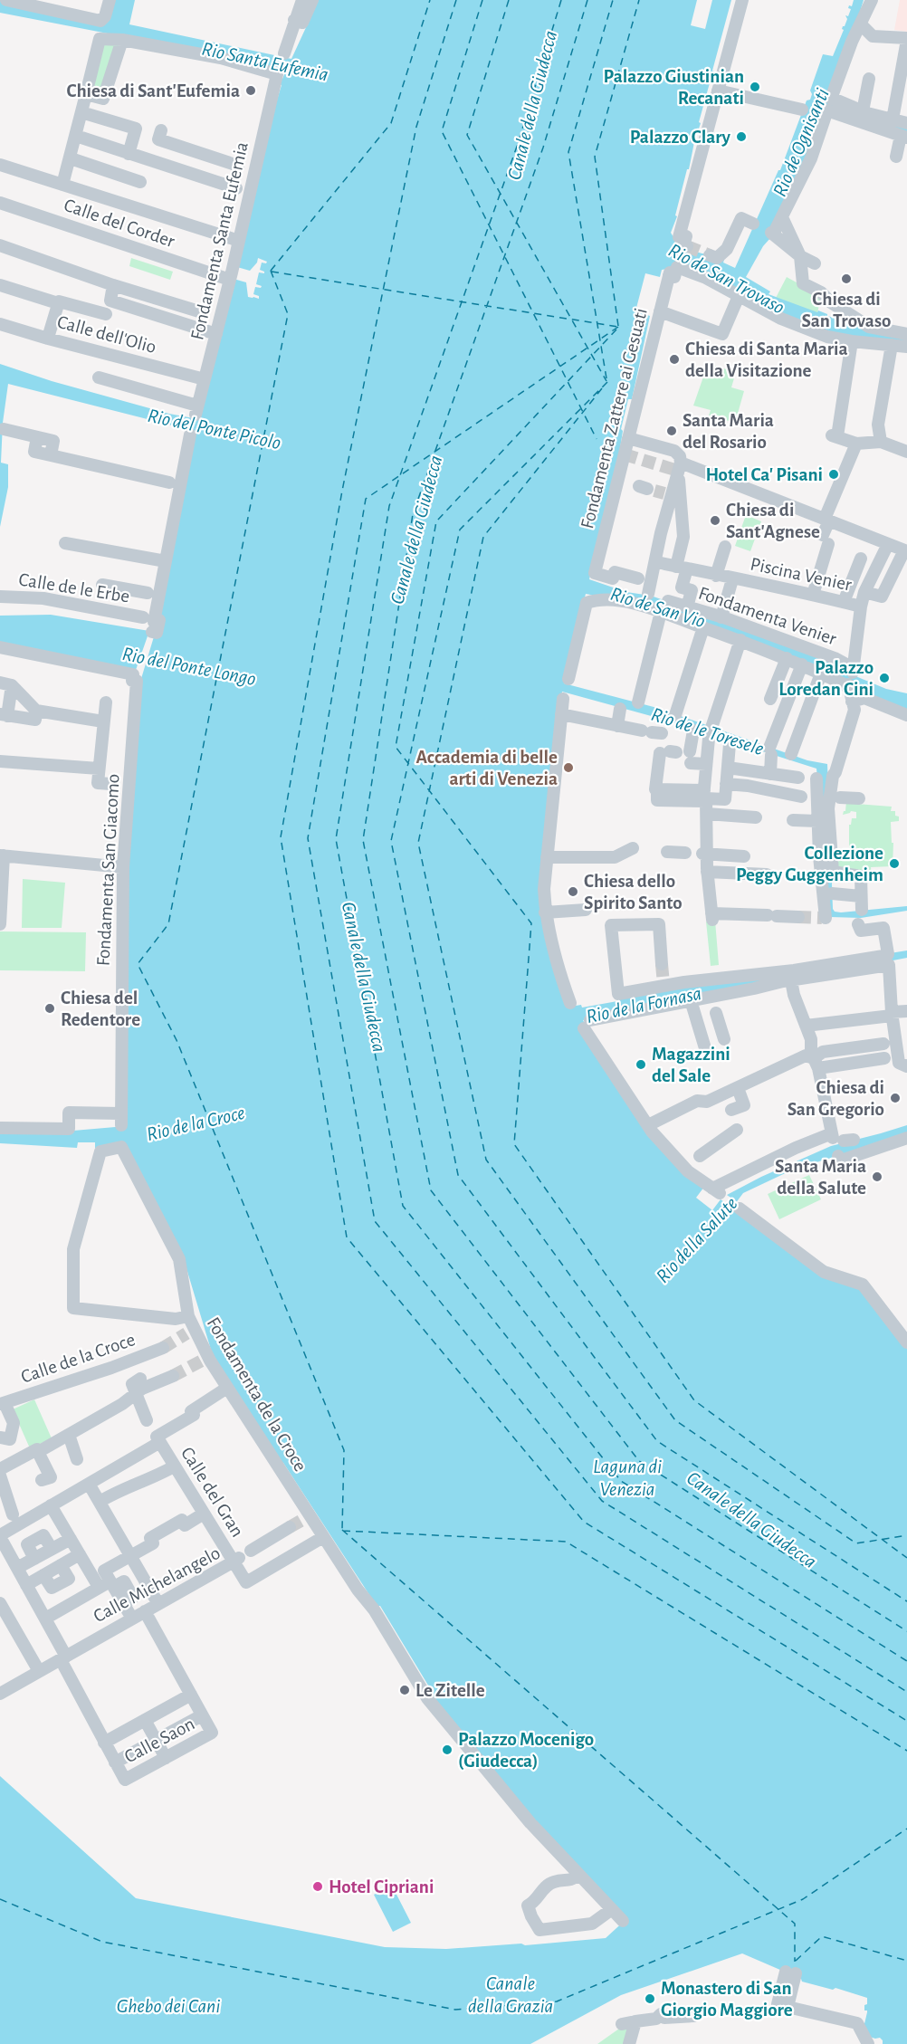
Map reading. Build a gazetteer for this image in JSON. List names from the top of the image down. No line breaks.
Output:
{"streets":{"street":["Calle del Corder","Fondamenta Santa Eufemia","Calle dell'Olio","Fondamenta Zattere ai Gesuati","Piscina Venier","Calle de le Erbe","Fondamenta Venier","Fondamenta San Giacomo","Calle de la Croce","Fondamenta de la Croce","Calle del Gran","Calle Michelangelo","Calle Saon"]},"crossings":[["Calle del Corder","Fondamenta Santa Eufemia"],["Fondamenta Santa Eufemia","Calle dell'Olio"],["Fondamenta Santa Eufemia","Calle de le Erbe"],["Piscina Venier","Fondamenta Venier"],["Fondamenta San Giacomo","Fondamenta de la Croce"],["Fondamenta de la Croce","Calle Michelangelo"],["Calle del Gran","Calle Michelangelo"]],"water":["Rio Santa Eufemia","Canale della Giudecca","Rio de Ognisanti","Rio de San Trovaso","Rio del Ponte Picolo","Rio de San Vio","Rio del Ponte Longo","Rio de le Toresele","Rio de la Fornasa","Rio de la Croce","Rio della Salute","Laguna di Venezia","Canale della Grazia","Ghebo dei Cani"],"places":["Palazzo Giustinian Recanati","Chiesa di Sant'Eufemia","Palazzo Clary","Chiesa di San Trovaso","Chiesa di Santa Maria della Visitazione","Santa Maria del Rosario","Hotel Ca' Pisani","Chiesa di Sant'Agnese","Palazzo Loredan Cini","Accademia di belle arti di Venezia","Collezione Peggy Guggenheim","Chiesa dello Spirito Santo","Chiesa del Redentore","Magazzini del Sale","Chiesa di San Gregorio","Santa Maria della Salute","Le Zitelle","Palazzo Mocenigo (Giudecca)","Hotel Cipriani","Monastero di San Giorgio Maggiore"]}
